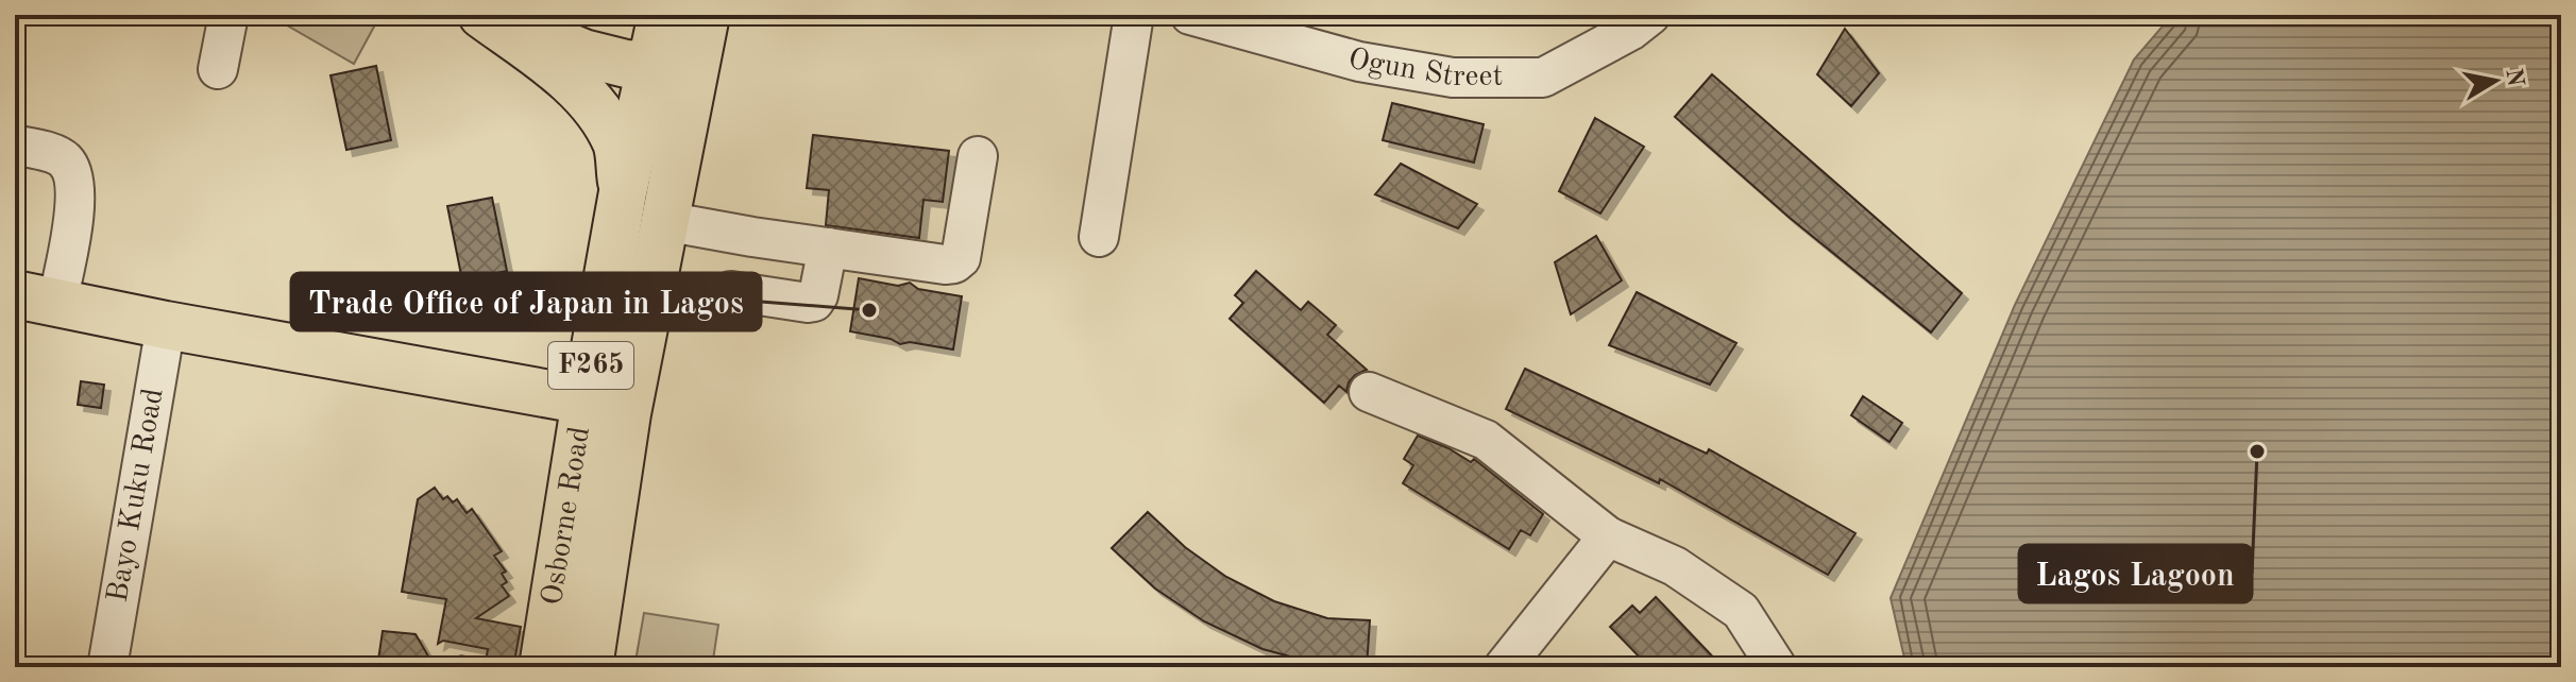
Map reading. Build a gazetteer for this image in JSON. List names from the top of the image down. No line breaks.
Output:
{"streets":{"main road":["F265","Osborne Road"],"street":["Ogun Street","Bayo Kuku Road"]},"places":["Trade Office of Japan in Lagos","Lagos Lagoon"],"north":"right"}
